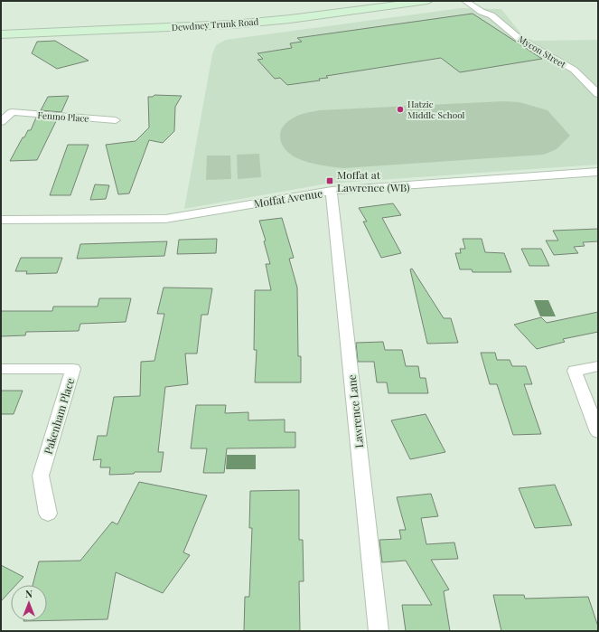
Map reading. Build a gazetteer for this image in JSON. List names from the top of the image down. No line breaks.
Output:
{"streets":{"main road":["Dewdney Trunk Road"],"street":["Mycon Street","Fenmo Place","Moffat Avenue","Lawrence Lane","Pakenham Place"]},"crossings":[["Moffat Avenue","Lawrence Lane"]],"places":{"other":["Hatzic Middle School"],"transit":["Moffat at Lawrence (WB)"]},"north":"top"}
